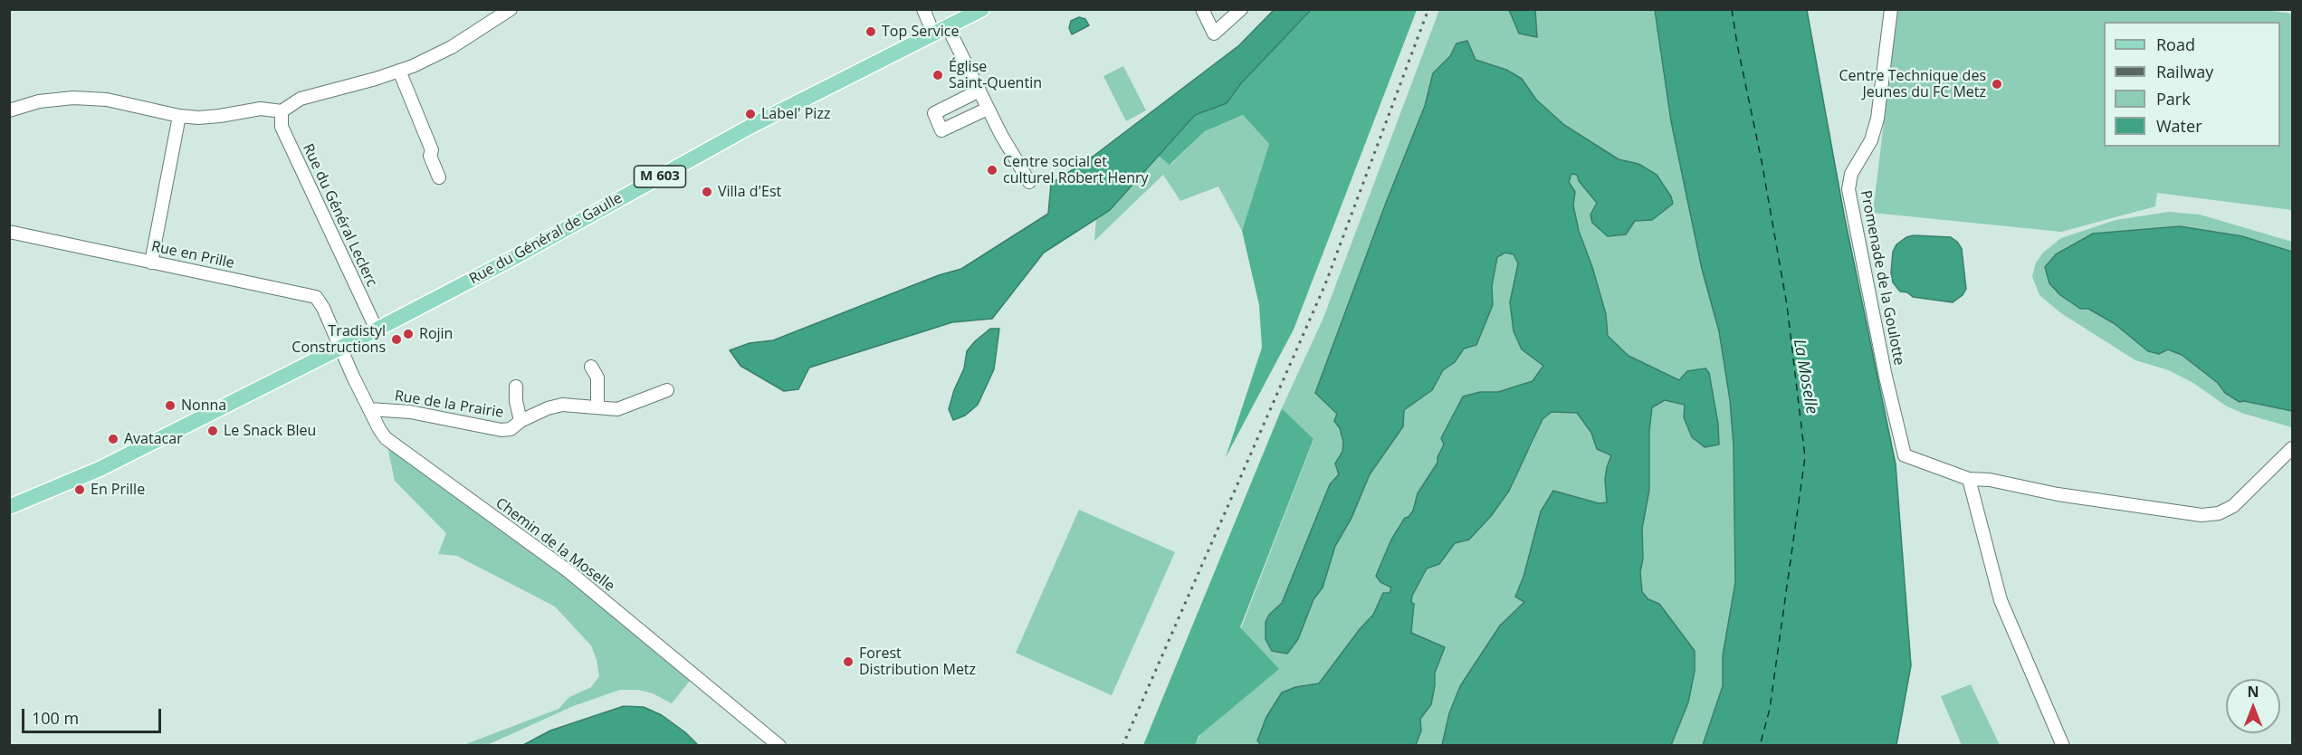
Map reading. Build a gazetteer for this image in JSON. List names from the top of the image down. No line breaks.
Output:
{"streets":{"main road":["M 603","Rue du Général de Gaulle"],"street":["Rue du Général Leclerc","Rue en Prille","Promenade de la Goulotte","Rue de la Prairie","Chemin de la Moselle"]},"crossings":[["M 603","Rue du Général de Gaulle"],["M 603","Rue en Prille"],["M 603","Chemin de la Moselle"],["Rue du Général Leclerc","Rue du Général de Gaulle"],["Rue du Général de Gaulle","Rue en Prille"],["Rue du Général de Gaulle","Chemin de la Moselle"],["Rue en Prille","Chemin de la Moselle"],["Rue de la Prairie","Chemin de la Moselle"]],"water":["La Moselle"],"places":["Top Service","Église Saint-Quentin","Centre Technique des Jeunes du FC Metz","Label' Pizz","Centre social et culturel Robert Henry","Villa d'Est","Rojin","Tradistyl Constructions","Nonna","Le Snack Bleu","Avatacar","En Prille","Forest Distribution Metz"],"legend":["Road","Railway","Park","Water"],"scale_bar":"100 m","north":"top"}
